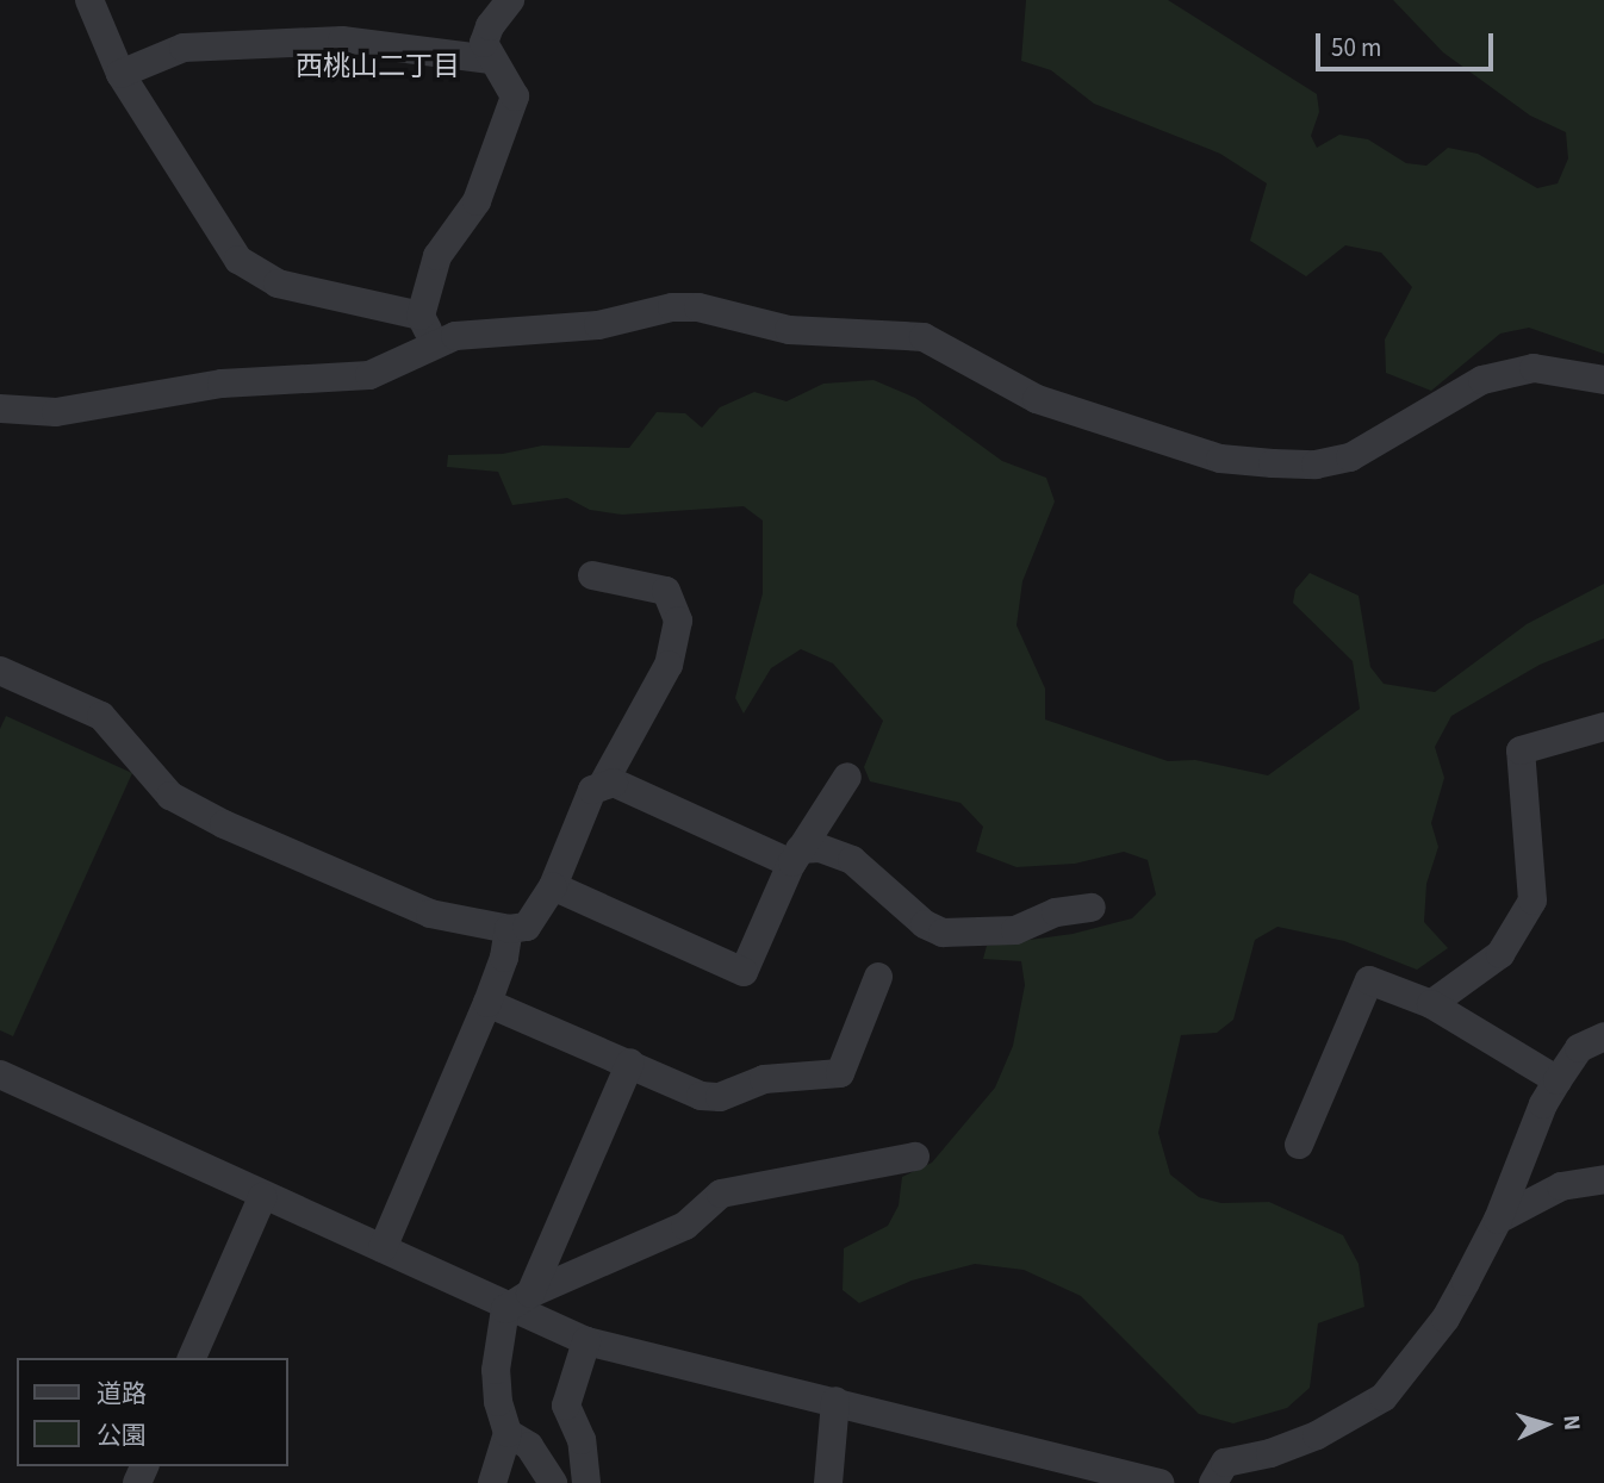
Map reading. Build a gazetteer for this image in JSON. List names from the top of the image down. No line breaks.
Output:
{"districts":["西桃山二丁目"],"legend":["道路","公園"],"scale_bar":"50 m","north":"right"}
